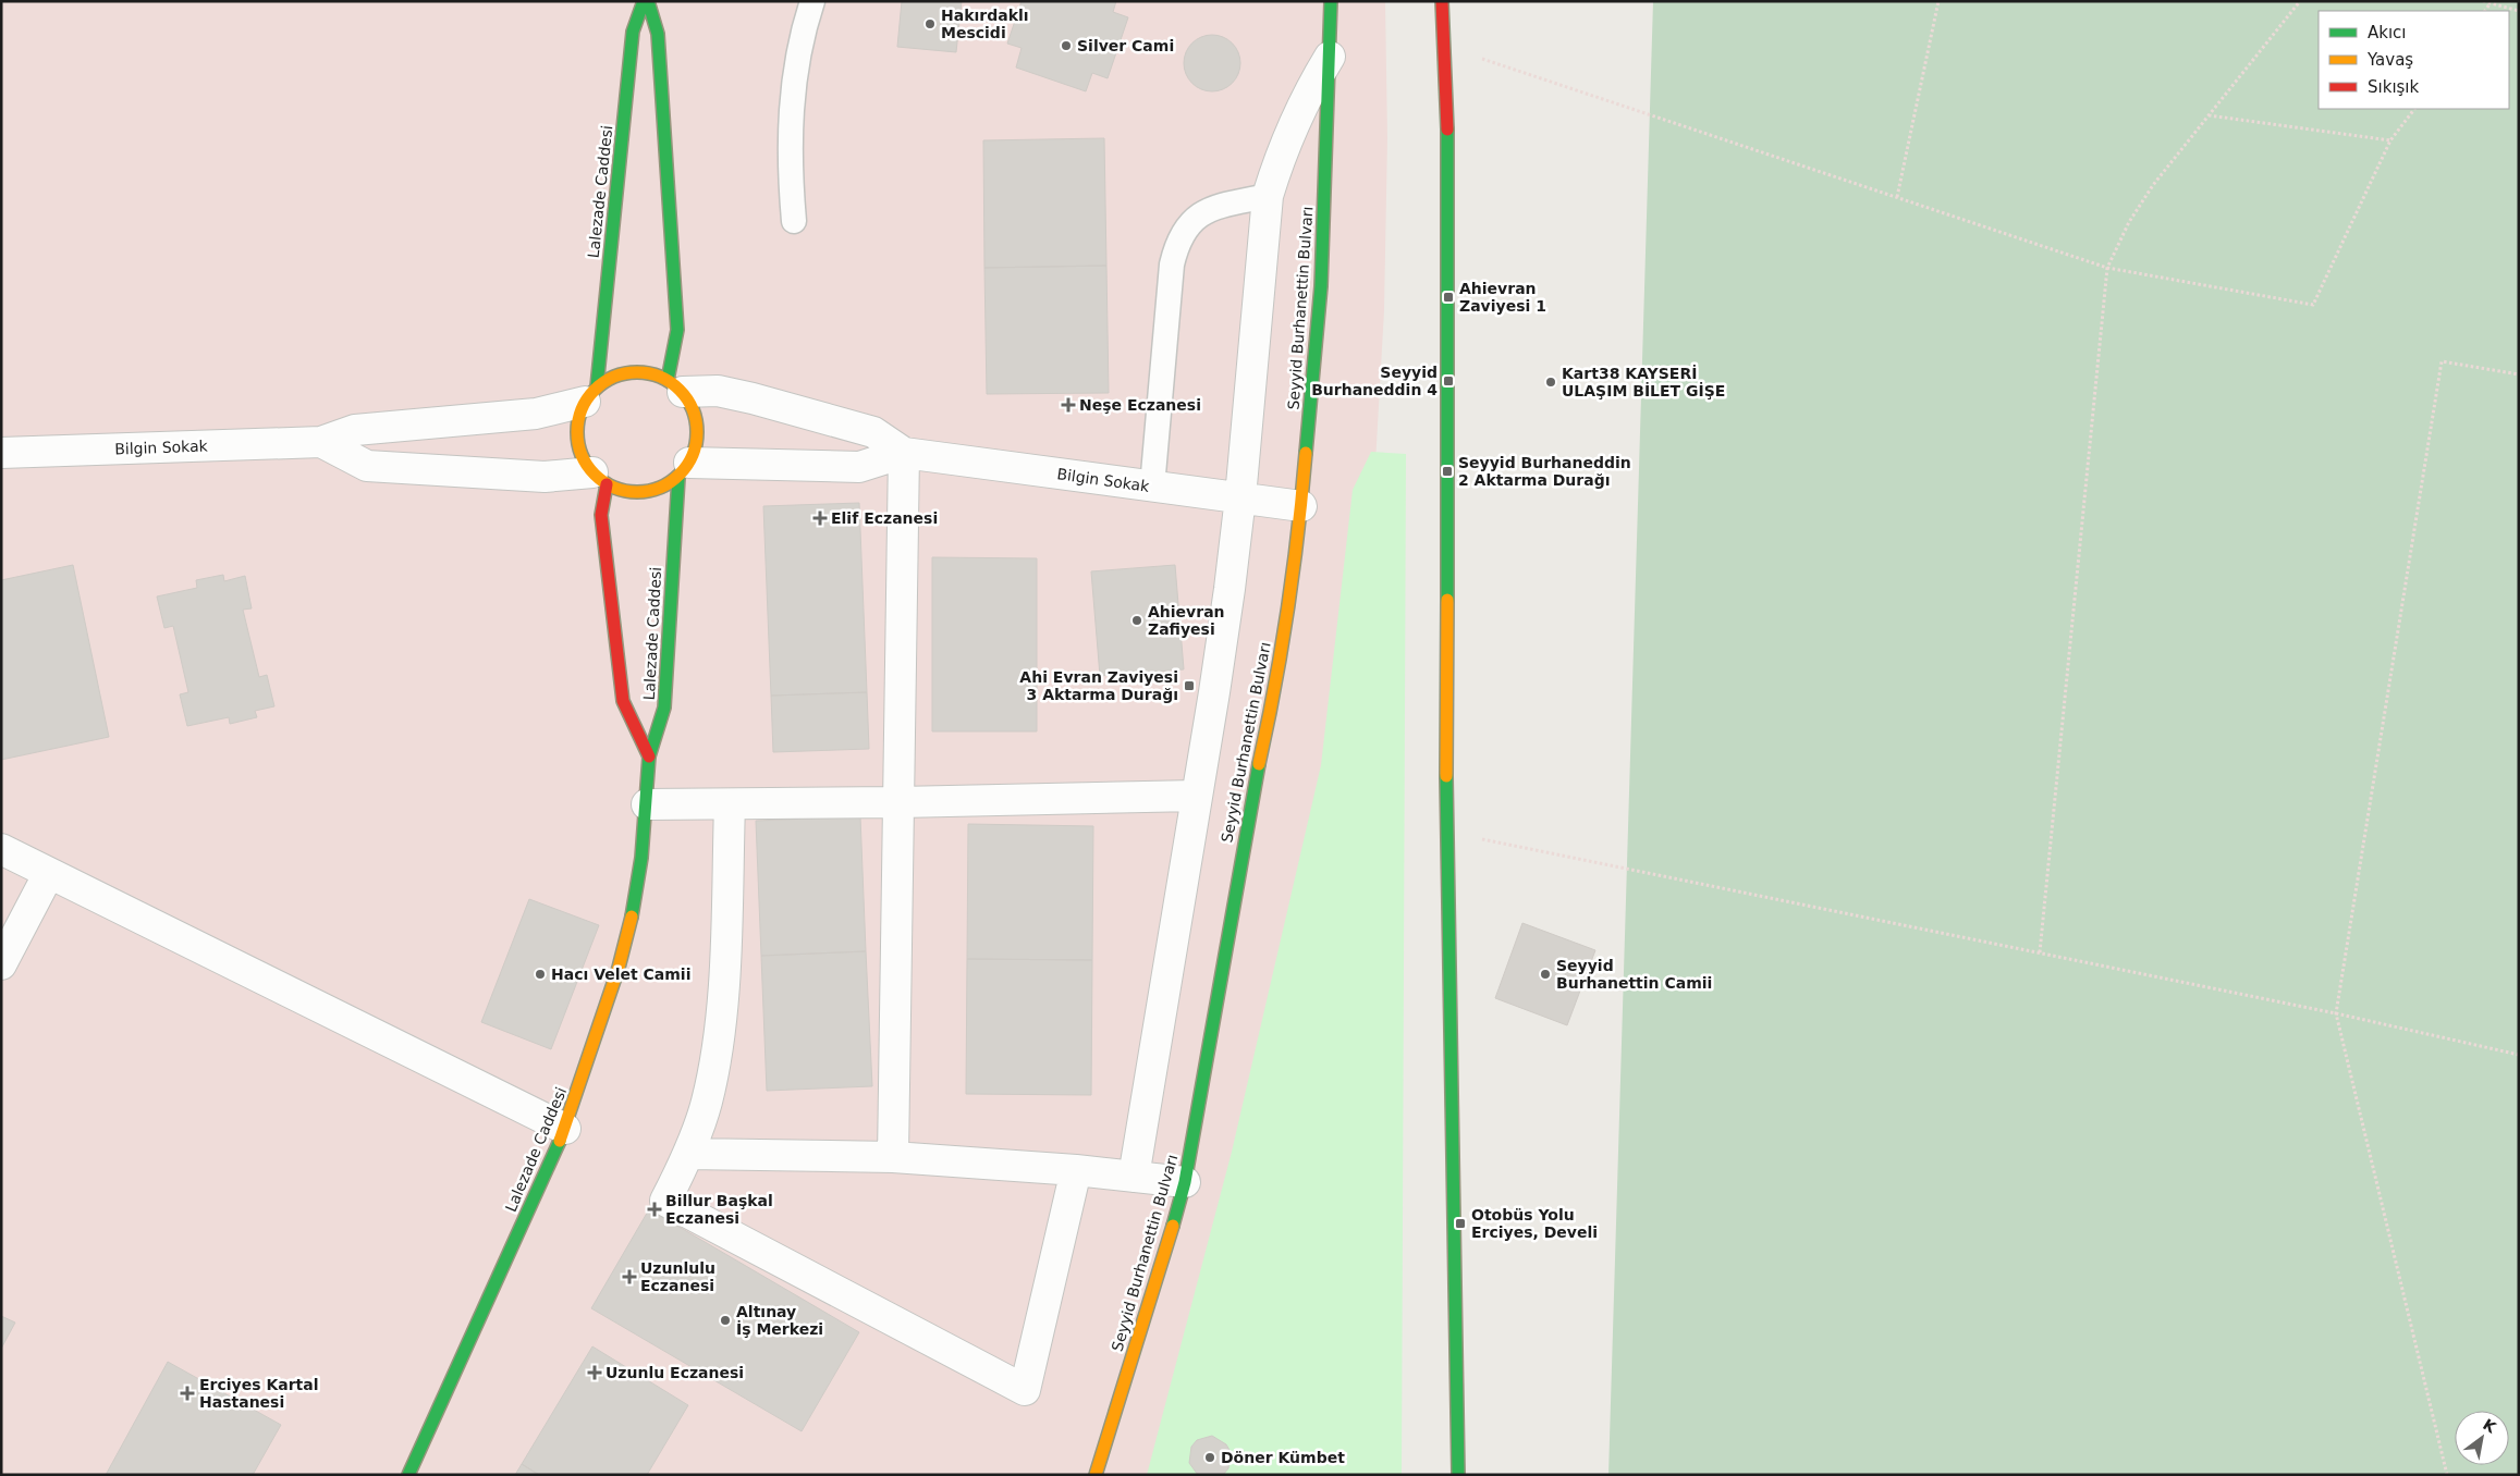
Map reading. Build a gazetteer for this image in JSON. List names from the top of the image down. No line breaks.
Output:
{"streets":{"main road":["Lalezade Caddesi","Seyyid Burhanettin Bulvarı"],"street":["Bilgin Sokak"]},"crossings":[["Lalezade Caddesi","Bilgin Sokak"],["Seyyid Burhanettin Bulvarı","Bilgin Sokak"]],"places":{"other":["Hakırdaklı Mescidi","Silver Cami","Kart38 KAYSERİ ULAŞIM BİLET GİŞE","Ahievran Zafiyesi","Hacı Velet Camii","Seyyid Burhanettin Camii","Altınay İş Merkezi","Döner Kümbet"],"transit":["Ahievran Zaviyesi 1","Seyyid Burhaneddin 4","Seyyid Burhaneddin 2 Aktarma Durağı","Ahi Evran Zaviyesi 3 Aktarma Durağı","Otobüs Yolu Erciyes, Develi"],"health":["Neşe Eczanesi","Elif Eczanesi","Billur Başkal Eczanesi","Uzunlulu Eczanesi","Uzunlu Eczanesi","Erciyes Kartal Hastanesi"]},"legend":["Akıcı","Yavaş","Sıkışık"],"north":"top right"}
